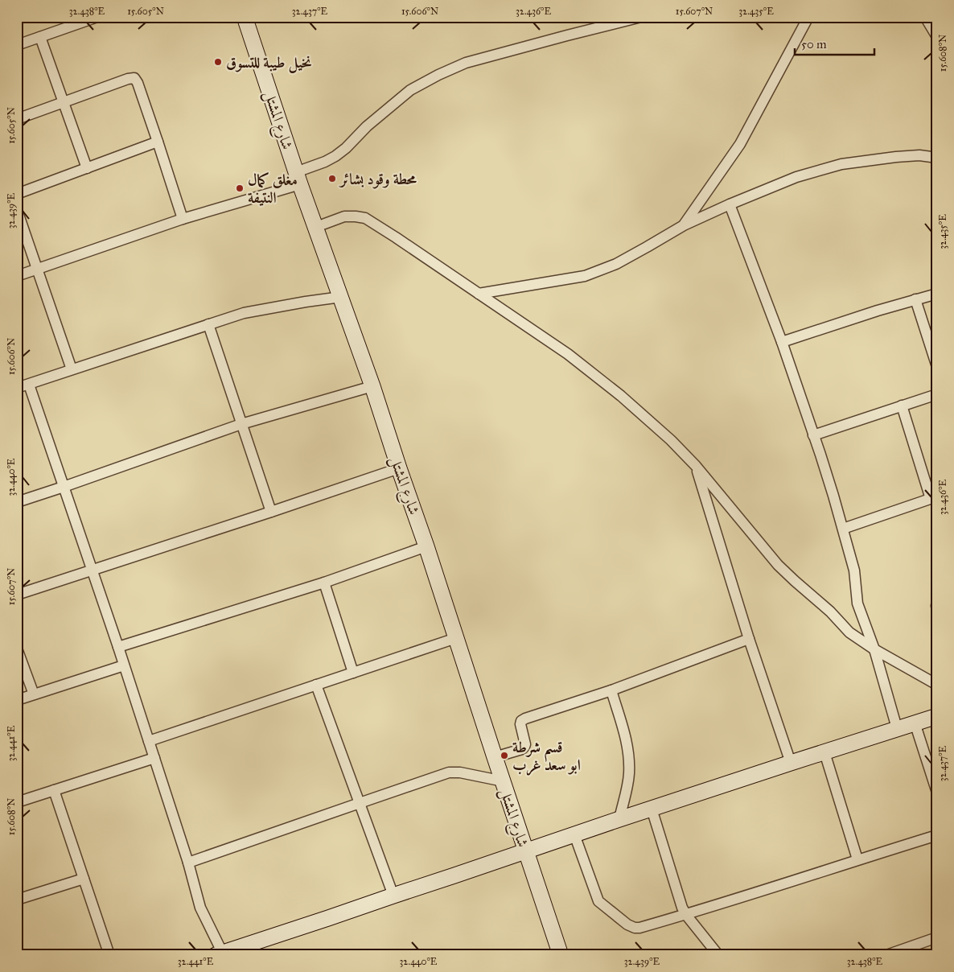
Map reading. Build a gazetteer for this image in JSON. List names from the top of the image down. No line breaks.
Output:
{"streets":{"street":["شارع المشتل"]},"places":["نخيل طيبة للتسوق","محطة وقود بشائر","مغلق كمال النتيفة","قسم شرطة ابو سعد غرب"],"scale_bar":"50 m","coordinates":["32.438°E","15.605°N","32.437°E","15.606°N","32.436°E","15.607°N","32.435°E","15.608°N","32.439°E","32.440°E","32.441°E"]}
